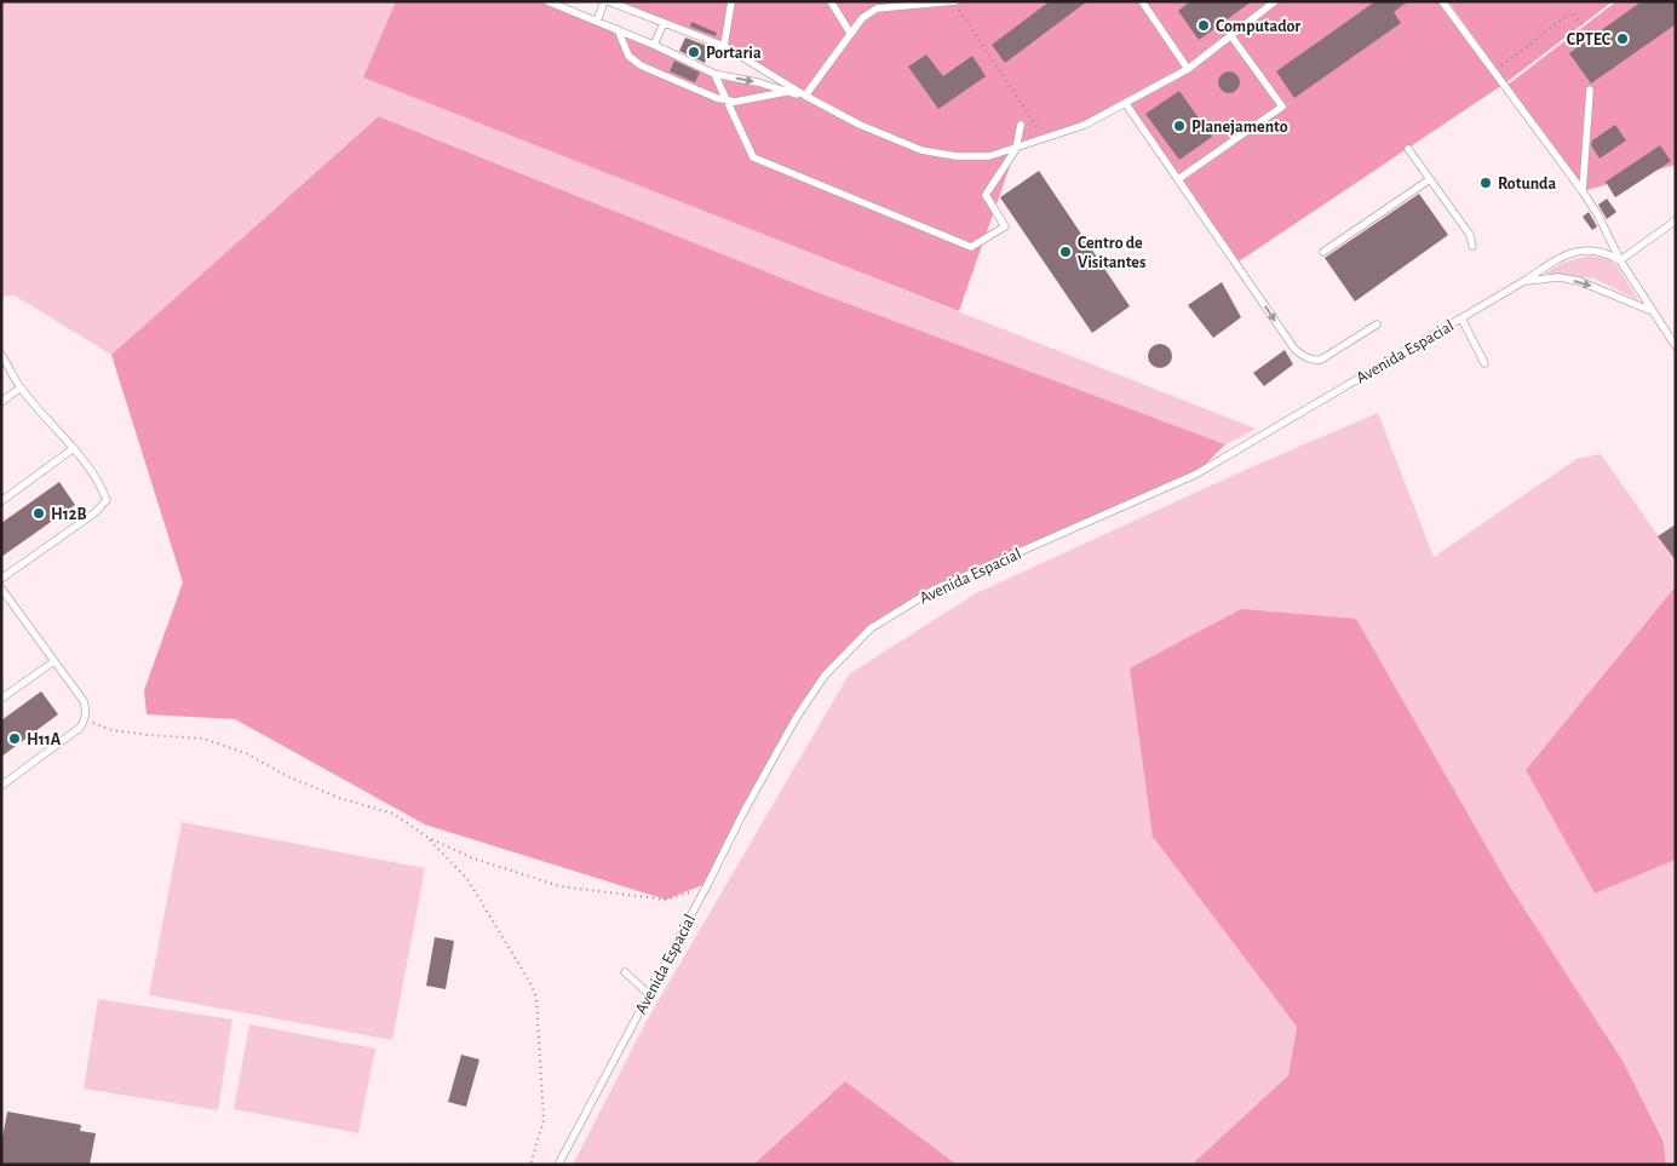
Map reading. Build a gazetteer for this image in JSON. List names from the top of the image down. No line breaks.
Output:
{"streets":{"lane":["Avenida Espacial"]},"places":["Computador","CPTEC","Portaria","Planejamento","Rotunda","Centro de Visitantes","H12B","H11A"]}
